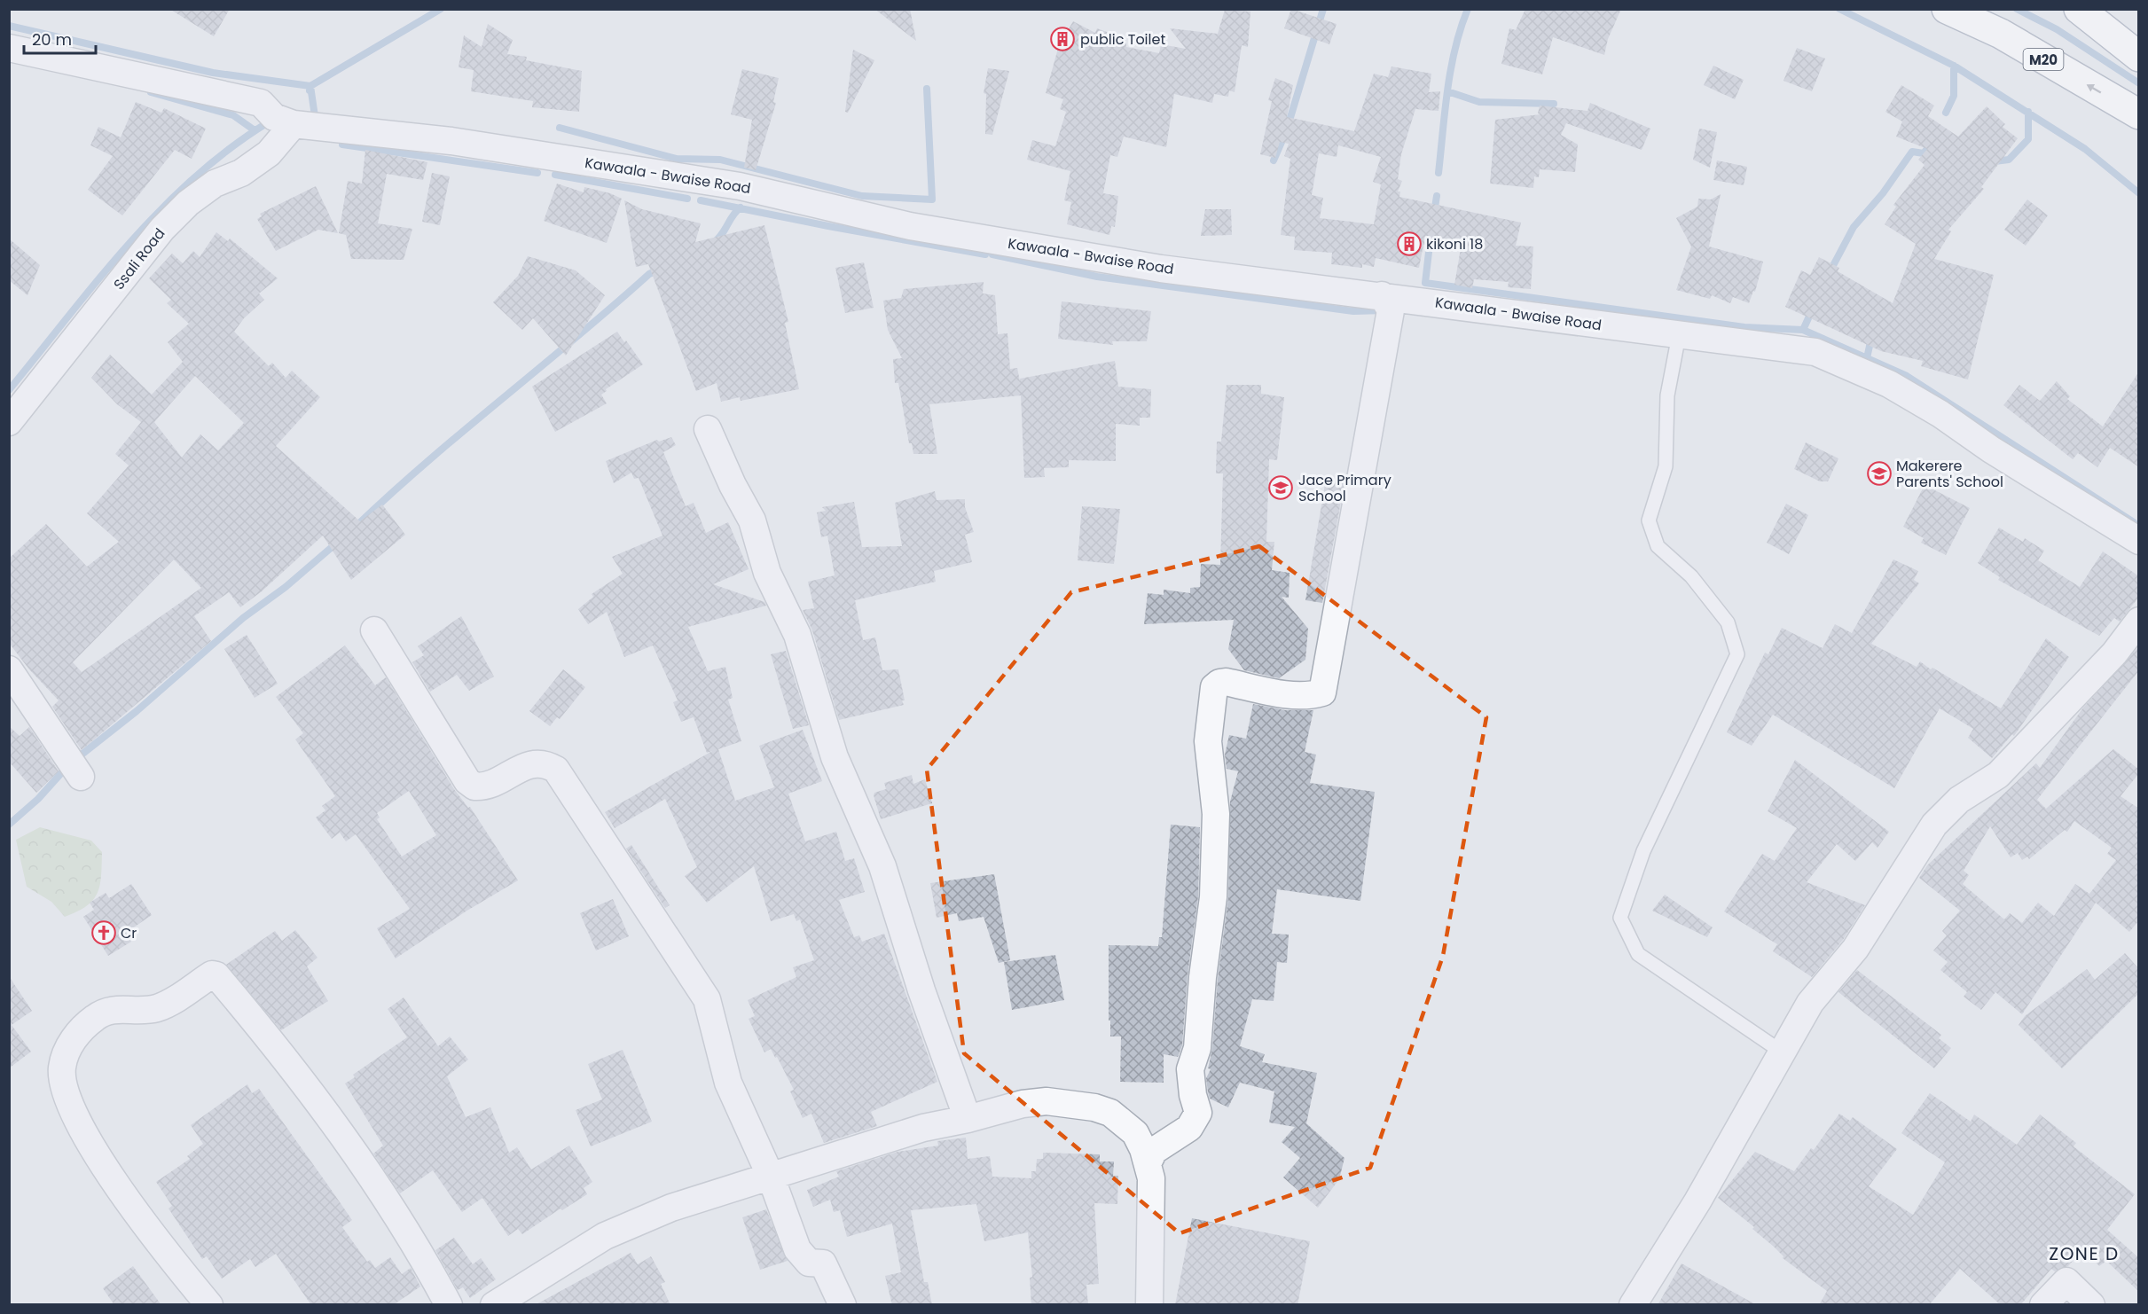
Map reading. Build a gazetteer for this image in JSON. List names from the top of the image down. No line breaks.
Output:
{"streets":{"highway":["M20"],"street":["Kawaala - Bwaise Road","Ssali Road"]},"crossings":[["Kawaala - Bwaise Road","Ssali Road"]],"districts":["ZONE D"],"places":{"building":["public Toilet","kikoni 18"],"school or university":["Makerere Parents' School","Jace Primary School"],"church":["Cr"]},"scale_bar":"20 m"}
